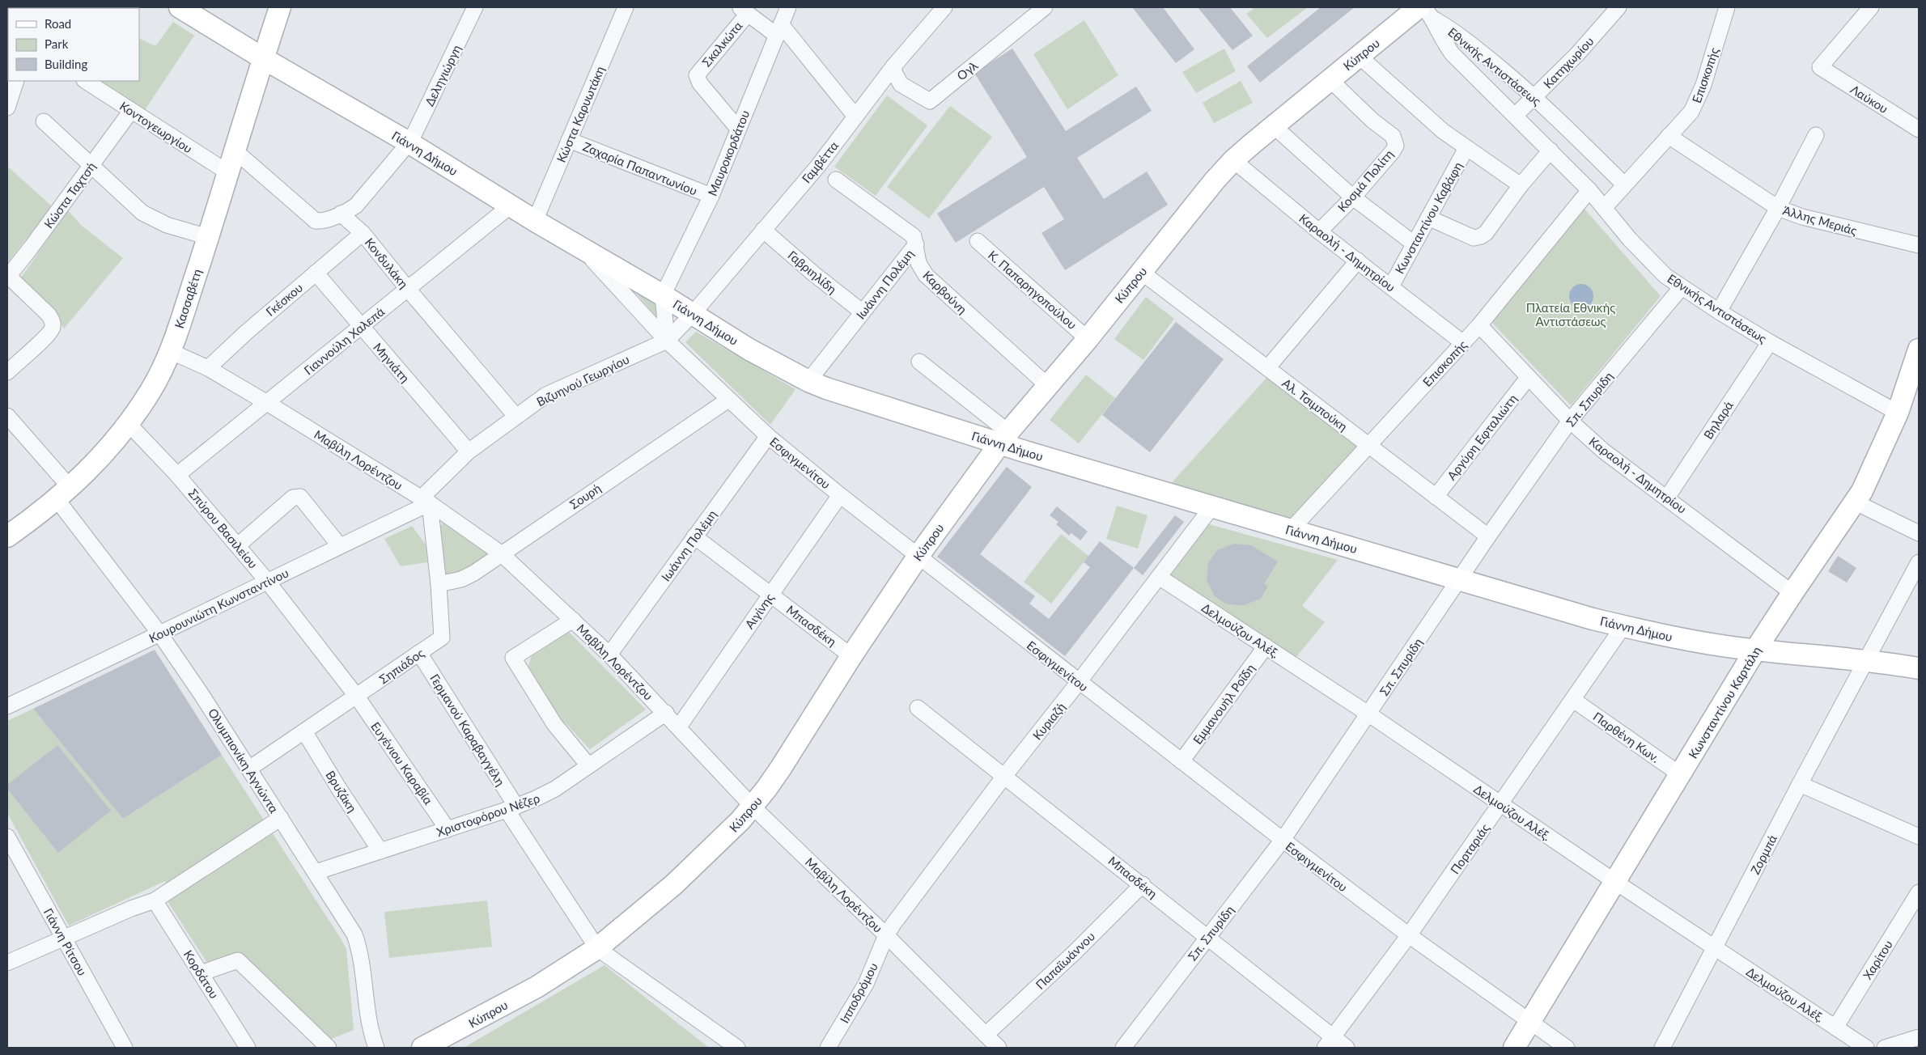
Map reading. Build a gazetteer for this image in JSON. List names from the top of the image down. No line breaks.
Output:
{"streets":{"street":["Σκαλκώτα","Κύπρου","Κατηχωρίου","Εθνικής Αντιστάσεως","Ογλ","Δεληγιώργη","Επισκοπής","Λαύκου","Κώστα Καρυωτάκη","Κοντογεωργίου","Γιάννη Δήμου","Μαυροκορδάτου","Γαμβέττα","Ζαχαρία Παπαντωνίου","Κοσμά Πολίτη","Κώστα Ταχτσή","Κωνσταντίνου Καβάφη","Άλλης Μεριάς","Καραολή - Δημητρίου","Κονδυλάκη","Γαβριηλίδη","Ιωάννη Πολέμη","Κ. Παπαρηγοπούλου","Καρβούνη","Κασσαβέτη","Γκέσκου","Γιαννούλη Χαλεπά","Μηνιάτη","Βιζυηνού Γεωργίου","Σπ. Σπυρίδη","Αλ. Τσιμπούκη","Βηλαρά","Αργύρη Εφταλιώτη","Μαβίλη Λορέντζου","Εσφιγμενίτου","Σουρή","Σπύρου Βασιλείου","Κουρουνιώτη Κωνσταντίνου","Αιγίνης","Μπασδέκη","Δελμούζου Αλέξ.","Σηπιάδος","Κωνσταντίνου Καρτάλη","Εμμανουήλ Ροΐδη","Κυριαζή","Γερμανού Καραβαγγέλη","Παρθένη Κων.","Ολυμπιονίκη Αγνώντα","Ευγένιου Καραβία","Βρυζάκη","Χριστοφόρου Νέζερ","Πορταριάς","Ζορμπά","Γιάννη Ρίτσου","Χαρίτου","Παπαϊωάννου","Κορδάτου","Ιπποδρόμου"]},"crossings":[["Σκαλκώτα","Μαυροκορδάτου"],["Κύπρου","Εθνικής Αντιστάσεως"],["Κύπρου","Γιάννη Δήμου"],["Κύπρου","Κοσμά Πολίτη"],["Κύπρου","Κωνσταντίνου Καβάφη"],["Κύπρου","Καραολή - Δημητρίου"],["Κύπρου","Κ. Παπαρηγοπούλου"],["Κύπρου","Καρβούνη"],["Κύπρου","Αλ. Τσιμπούκη"],["Κύπρου","Μαβίλη Λορέντζου"],["Κύπρου","Εσφιγμενίτου"],["Κύπρου","Μπασδέκη"],["Κύπρου","Γερμανού Καραβαγγέλη"],["Κατηχωρίου","Εθνικής Αντιστάσεως"],["Εθνικής Αντιστάσεως","Επισκοπής"],["Εθνικής Αντιστάσεως","Σπ. Σπυρίδη"],["Εθνικής Αντιστάσεως","Βηλαρά"],["Εθνικής Αντιστάσεως","Κωνσταντίνου Καρτάλη"],["Ογλ","Γαμβέττα"],["Δεληγιώργη","Γιάννη Δήμου"],["Επισκοπής","Γιάννη Δήμου"],["Επισκοπής","Άλλης Μεριάς"],["Επισκοπής","Καραολή - Δημητρίου"],["Επισκοπής","Αλ. Τσιμπούκη"],["Κώστα Καρυωτάκη","Γιάννη Δήμου"],["Κώστα Καρυωτάκη","Ζαχαρία Παπαντωνίου"],["Κοντογεωργίου","Κώστα Ταχτσή"],["Κοντογεωργίου","Κασσαβέτη"],["Γιάννη Δήμου","Μαυροκορδάτου"],["Γιάννη Δήμου","Γαμβέττα"],["Γιάννη Δήμου","Ιωάννη Πολέμη"],["Γιάννη Δήμου","Κασσαβέτη"],["Γιάννη Δήμου","Γιαννούλη Χαλεπά"],["Γιάννη Δήμου","Βιζυηνού Γεωργίου"],["Γιάννη Δήμου","Σπ. Σπυρίδη"],["Γιάννη Δήμου","Εσφιγμενίτου"],["Γιάννη Δήμου","Κωνσταντίνου Καρτάλη"],["Γιάννη Δήμου","Κυριαζή"],["Γιάννη Δήμου","Πορταριάς"],["Γιάννη Δήμου","Ζορμπά"],["Μαυροκορδάτου","Ζαχαρία Παπαντωνίου"],["Γαμβέττα","Γαβριηλίδη"],["Γαμβέττα","Βιζυηνού Γεωργίου"],["Κοσμά Πολίτη","Καραολή - Δημητρίου"],["Κωνσταντίνου Καβάφη","Καραολή - Δημητρίου"],["Καραολή - Δημητρίου","Σπ. Σπυρίδη"],["Καραολή - Δημητρίου","Βηλαρά"],["Καραολή - Δημητρίου","Αργύρη Εφταλιώτη"],["Καραολή - Δημητρίου","Κωνσταντίνου Καρτάλη"],["Κονδυλάκη","Γκέσκου"],["Κονδυλάκη","Γιαννούλη Χαλεπά"],["Κονδυλάκη","Βιζυηνού Γεωργίου"],["Γαβριηλίδη","Ιωάννη Πολέμη"],["Ιωάννη Πολέμη","Καρβούνη"],["Ιωάννη Πολέμη","Μαβίλη Λορέντζου"],["Ιωάννη Πολέμη","Εσφιγμενίτου"],["Ιωάννη Πολέμη","Μπασδέκη"],["Κασσαβέτη","Μαβίλη Λορέντζου"],["Κασσαβέτη","Σπύρου Βασιλείου"],["Κασσαβέτη","Ολυμπιονίκη Αγνώντα"],["Γκέσκου","Μηνιάτη"],["Γκέσκου","Μαβίλη Λορέντζου"],["Γιαννούλη Χαλεπά","Μηνιάτη"],["Γιαννούλη Χαλεπά","Μαβίλη Λορέντζου"],["Γιαννούλη Χαλεπά","Σπύρου Βασιλείου"],["Μηνιάτη","Βιζυηνού Γεωργίου"],["Βιζυηνού Γεωργίου","Μαβίλη Λορέντζου"],["Βιζυηνού Γεωργίου","Εσφιγμενίτου"],["Βιζυηνού Γεωργίου","Κουρουνιώτη Κωνσταντίνου"],["Βιζυηνού Γεωργίου","Σηπιάδος"],["Σπ. Σπυρίδη","Αλ. Τσιμπούκη"],["Σπ. Σπυρίδη","Εσφιγμενίτου"],["Σπ. Σπυρίδη","Μπασδέκη"],["Σπ. Σπυρίδη","Δελμούζου Αλέξ."],["Αλ. Τσιμπούκη","Αργύρη Εφταλιώτη"],["Μαβίλη Λορέντζου","Σουρή"],["Μαβίλη Λορέντζου","Κουρουνιώτη Κωνσταντίνου"],["Μαβίλη Λορέντζου","Αιγίνης"],["Μαβίλη Λορέντζου","Σηπιάδος"],["Μαβίλη Λορέντζου","Κυριαζή"],["Μαβίλη Λορέντζου","Χριστοφόρου Νέζερ"],["Μαβίλη Λορέντζου","Παπαϊωάννου"],["Μαβίλη Λορέντζου","Ιπποδρόμου"],["Εσφιγμενίτου","Σουρή"],["Εσφιγμενίτου","Αιγίνης"],["Εσφιγμενίτου","Κωνσταντίνου Καρτάλη"],["Εσφιγμενίτου","Εμμανουήλ Ροΐδη"],["Εσφιγμενίτου","Κυριαζή"],["Εσφιγμενίτου","Πορταριάς"],["Σουρή","Σηπιάδος"],["Σπύρου Βασιλείου","Κουρουνιώτη Κωνσταντίνου"],["Σπύρου Βασιλείου","Σηπιάδος"],["Σπύρου Βασιλείου","Ευγένιου Καραβία"],["Κουρουνιώτη Κωνσταντίνου","Σηπιάδος"],["Κουρουνιώτη Κωνσταντίνου","Ολυμπιονίκη Αγνώντα"],["Αιγίνης","Μπασδέκη"],["Μπασδέκη","Κυριαζή"],["Μπασδέκη","Πορταριάς"],["Μπασδέκη","Παπαϊωάννου"],["Δελμούζου Αλέξ.","Κωνσταντίνου Καρτάλη"],["Δελμούζου Αλέξ.","Εμμανουήλ Ροΐδη"],["Δελμούζου Αλέξ.","Κυριαζή"],["Δελμούζου Αλέξ.","Πορταριάς"],["Δελμούζου Αλέξ.","Ζορμπά"],["Δελμούζου Αλέξ.","Χαρίτου"],["Σηπιάδος","Γερμανού Καραβαγγέλη"],["Σηπιάδος","Ολυμπιονίκη Αγνώντα"],["Σηπιάδος","Ευγένιου Καραβία"],["Σηπιάδος","Βρυζάκη"],["Κωνσταντίνου Καρτάλη","Παρθένη Κων."],["Κυριαζή","Ιπποδρόμου"],["Γερμανού Καραβαγγέλη","Χριστοφόρου Νέζερ"],["Παρθένη Κων.","Πορταριάς"],["Ολυμπιονίκη Αγνώντα","Χριστοφόρου Νέζερ"],["Ευγένιου Καραβία","Χριστοφόρου Νέζερ"],["Βρυζάκη","Χριστοφόρου Νέζερ"]],"parks":["Πλατεία Εθνικής Αντιστάσεως"],"legend":["Road","Park","Building"]}
